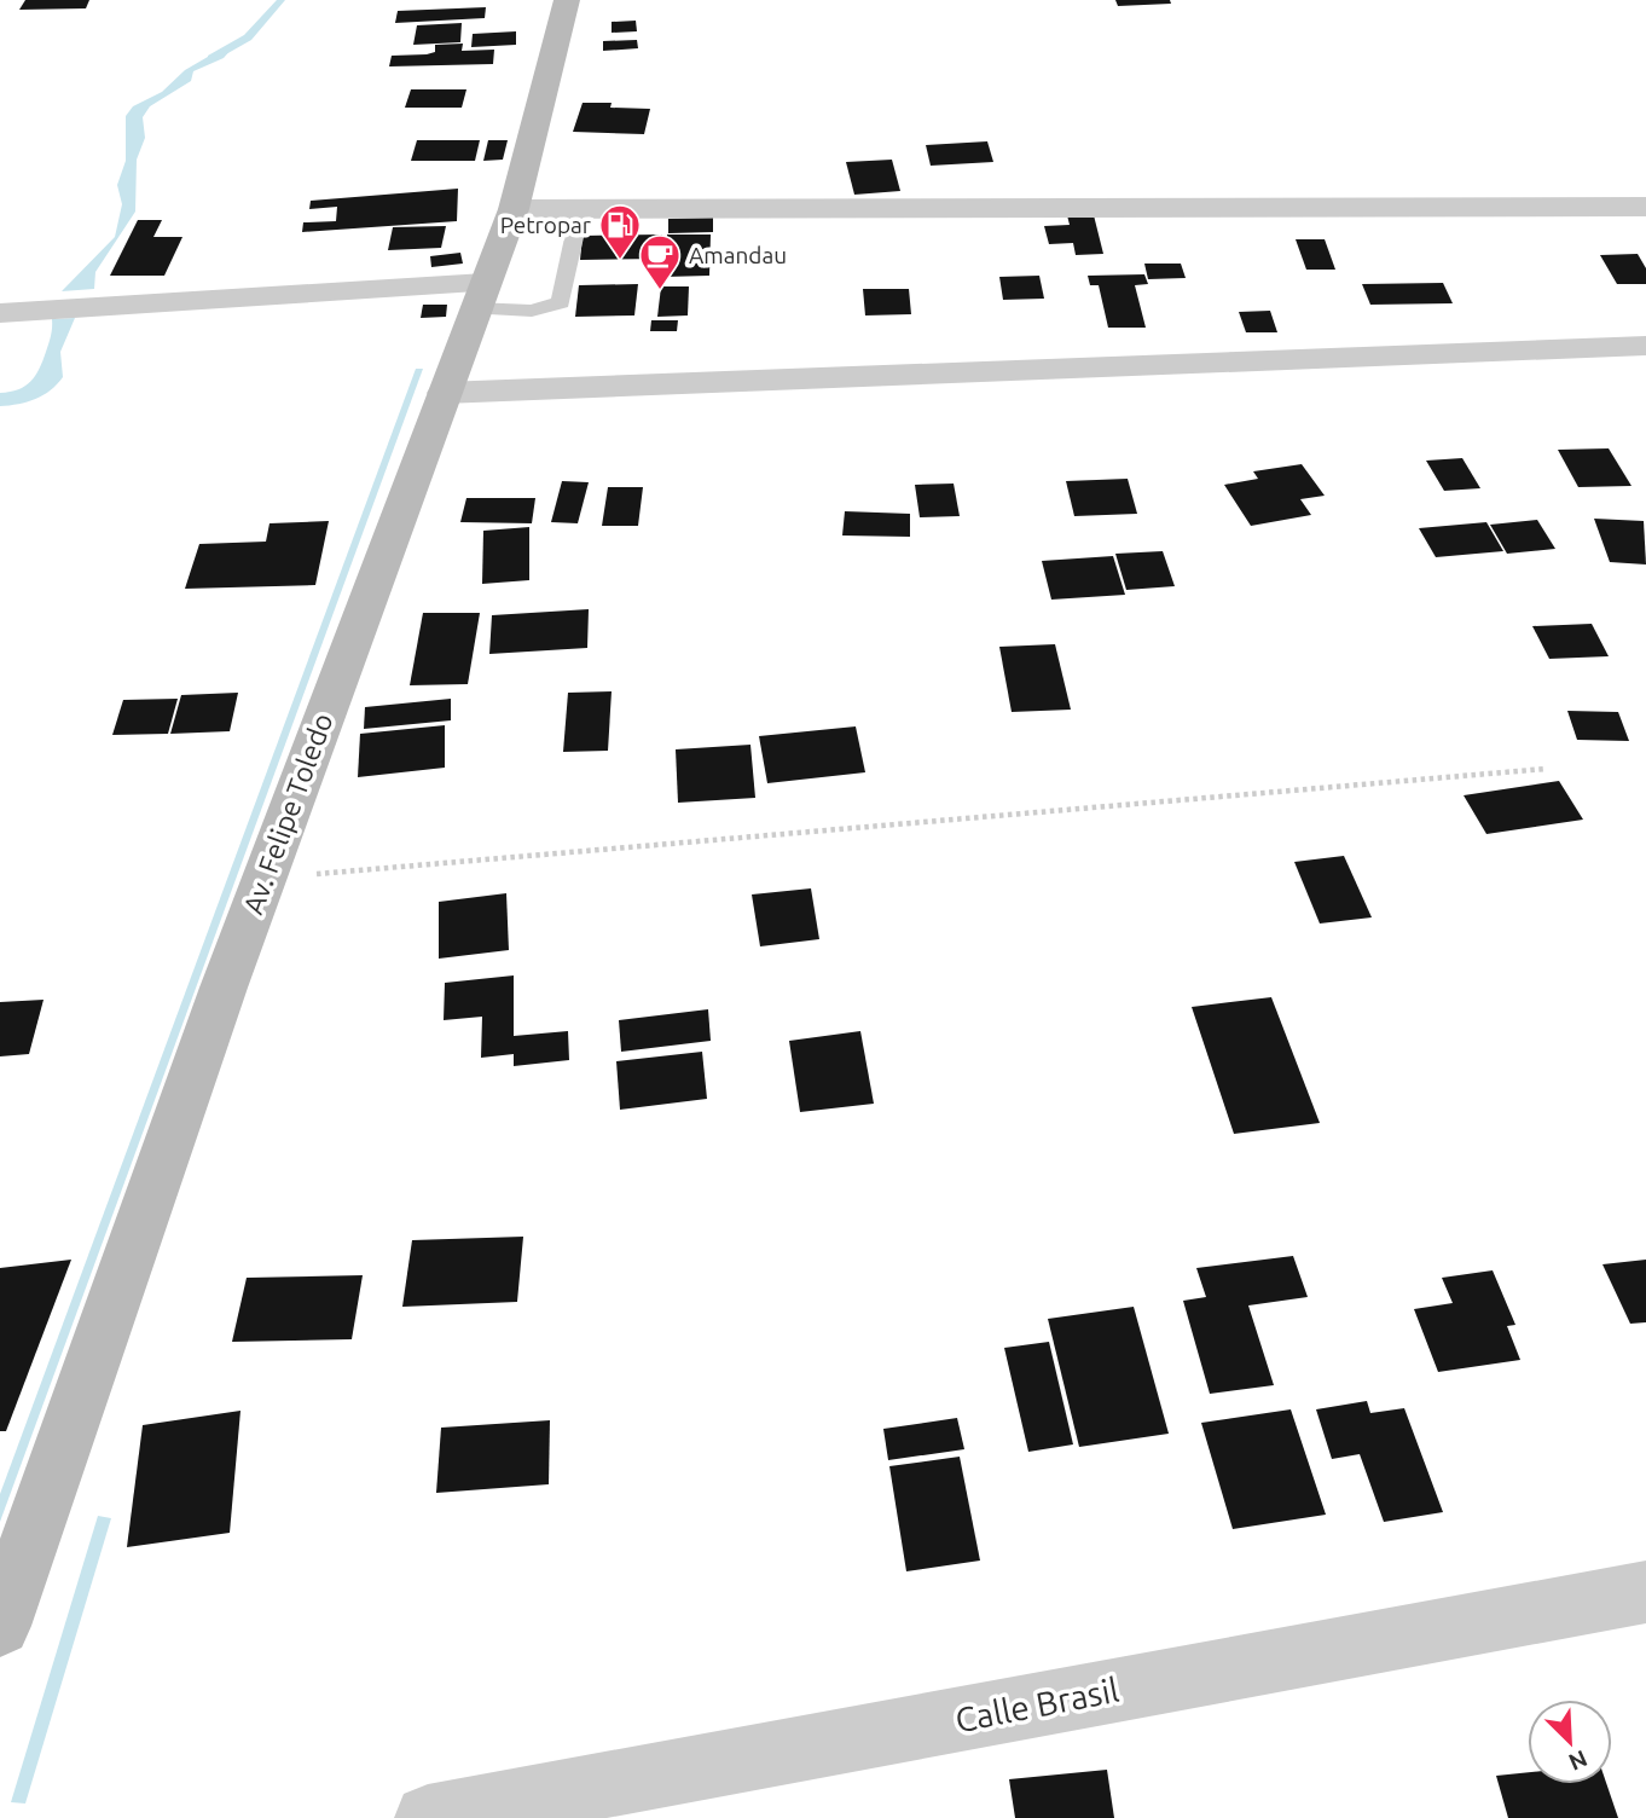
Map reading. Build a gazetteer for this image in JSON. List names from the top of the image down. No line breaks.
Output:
{"streets":{"main road":["Av. Felipe Toledo"],"street":["Calle Brasil"]},"places":{"fuel station":["Petropar"],"cafe":["Amandau"]},"north":"bottom right"}
